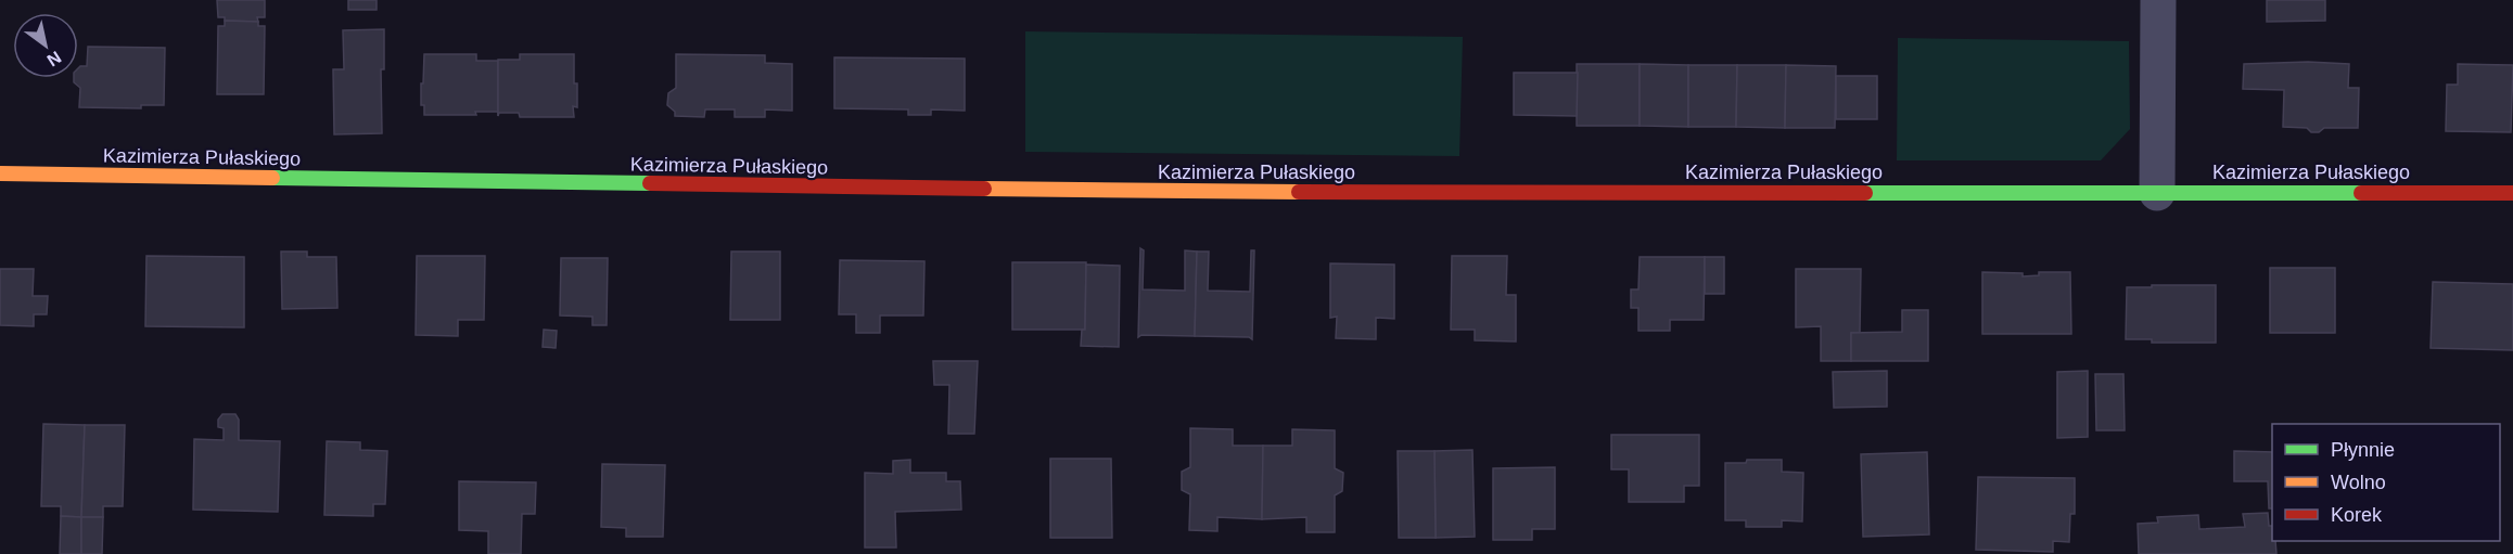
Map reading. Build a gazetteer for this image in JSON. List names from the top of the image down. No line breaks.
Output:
{"streets":{"street":["Kazimierza Pułaskiego"]},"legend":["Płynnie","Wolno","Korek"],"north":"bottom right"}
